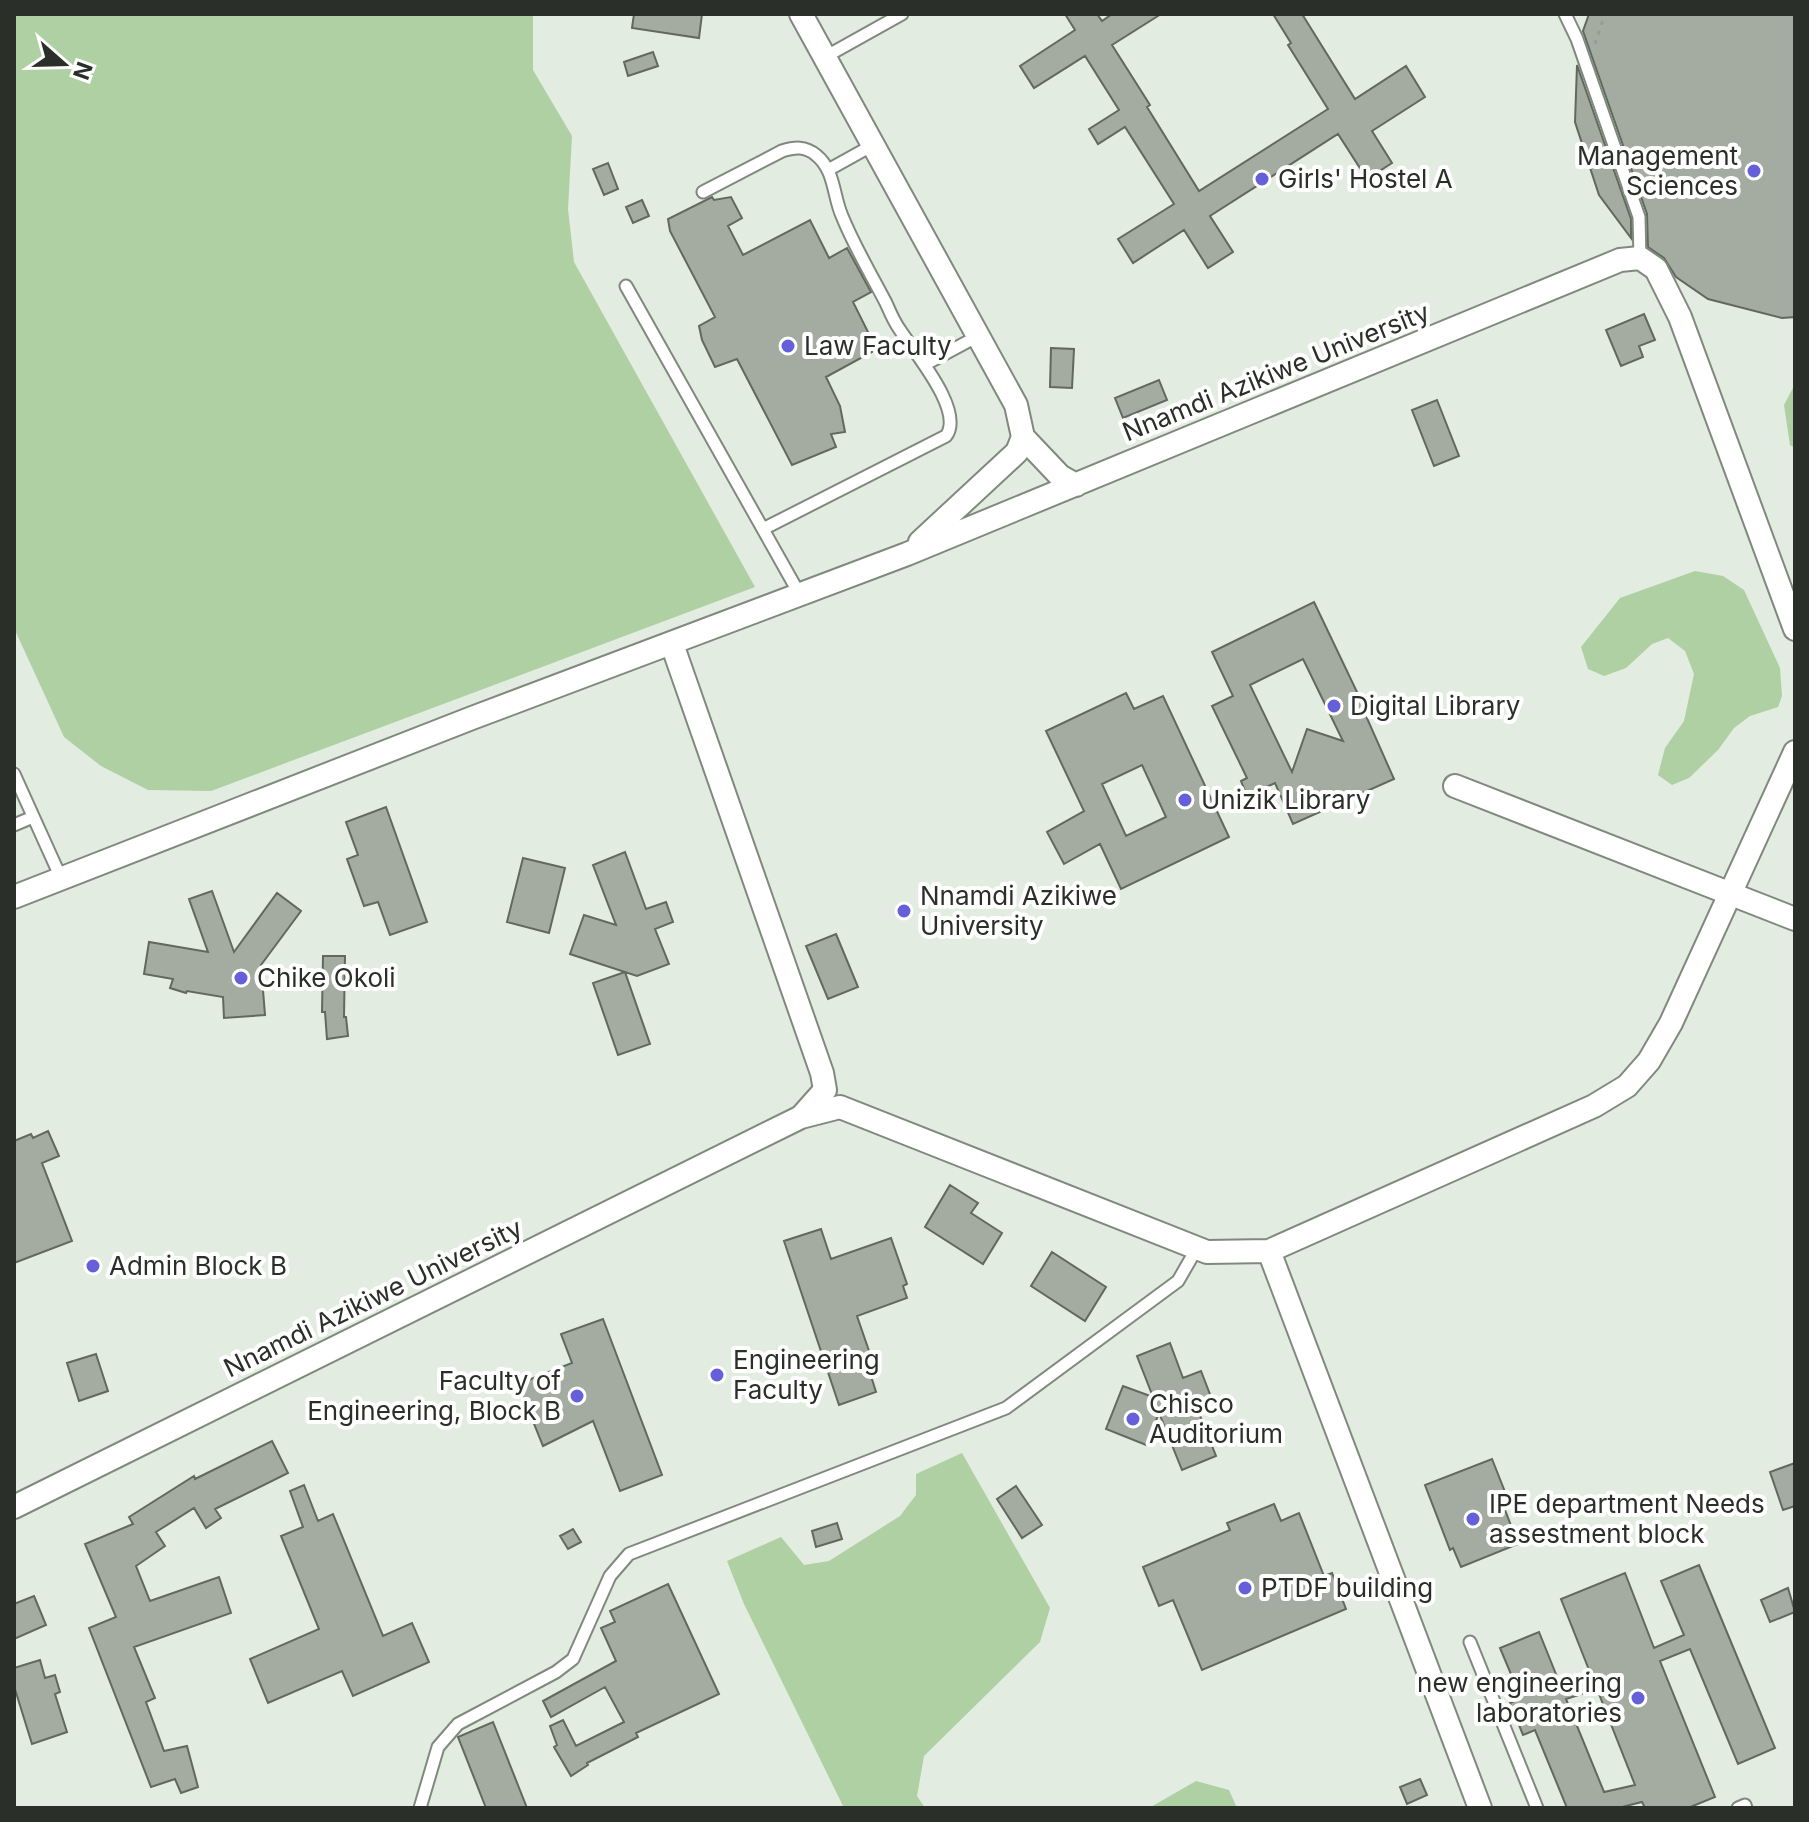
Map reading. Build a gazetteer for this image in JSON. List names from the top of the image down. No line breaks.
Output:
{"streets":{"street":["Nnamdi Azikiwe University"]},"places":["Management Sciences","Girls' Hostel A","Law Faculty","Digital Library","Unizik Library","Nnamdi Azikiwe University","Chike Okoli","Admin Block B","Engineering Faculty","Faculty of Engineering, Block B","Chisco Auditorium","IPE department Needs assestment block","PTDF building","new engineering laboratories"],"north":"right"}
